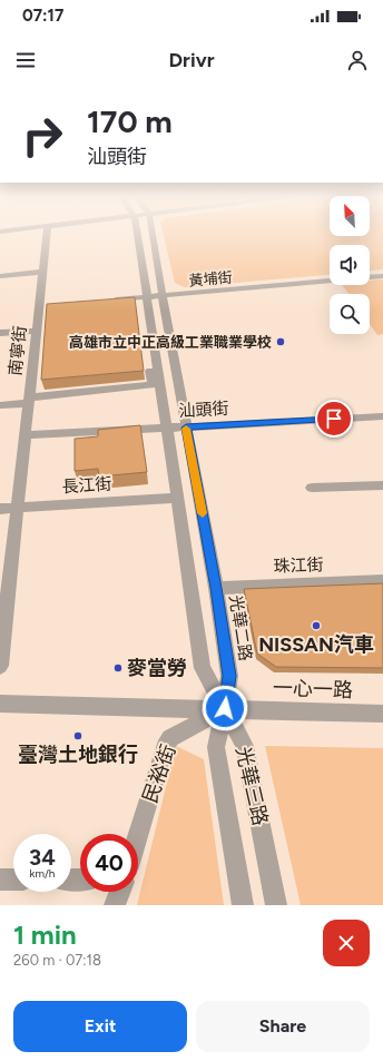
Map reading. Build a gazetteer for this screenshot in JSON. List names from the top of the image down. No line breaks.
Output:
{"streets":{"street":["黃埔街","南寧街","汕頭街","長江街","珠江街","光華二路","一心一路","民裕街","光華三路"]},"crossings":[["黃埔街","光華二路"],["南寧街","汕頭街"],["南寧街","長江街"],["汕頭街","光華二路"],["珠江街","光華二路"],["光華二路","一心一路"],["光華二路","民裕街"],["光華二路","光華三路"],["一心一路","民裕街"],["一心一路","光華三路"],["民裕街","光華三路"]],"places":["高雄市立中正高級工業職業學校","NISSAN汽車","麥當勞","臺灣土地銀行"],"north":"top left","page":{"status":"07:17","header":"Drivr","turn":["170 m","汕頭街"],"speed":"34 km/h","limit":"40","heading":["1 min","260 m · 07:18"],"buttons":["Exit","Share"]}}
